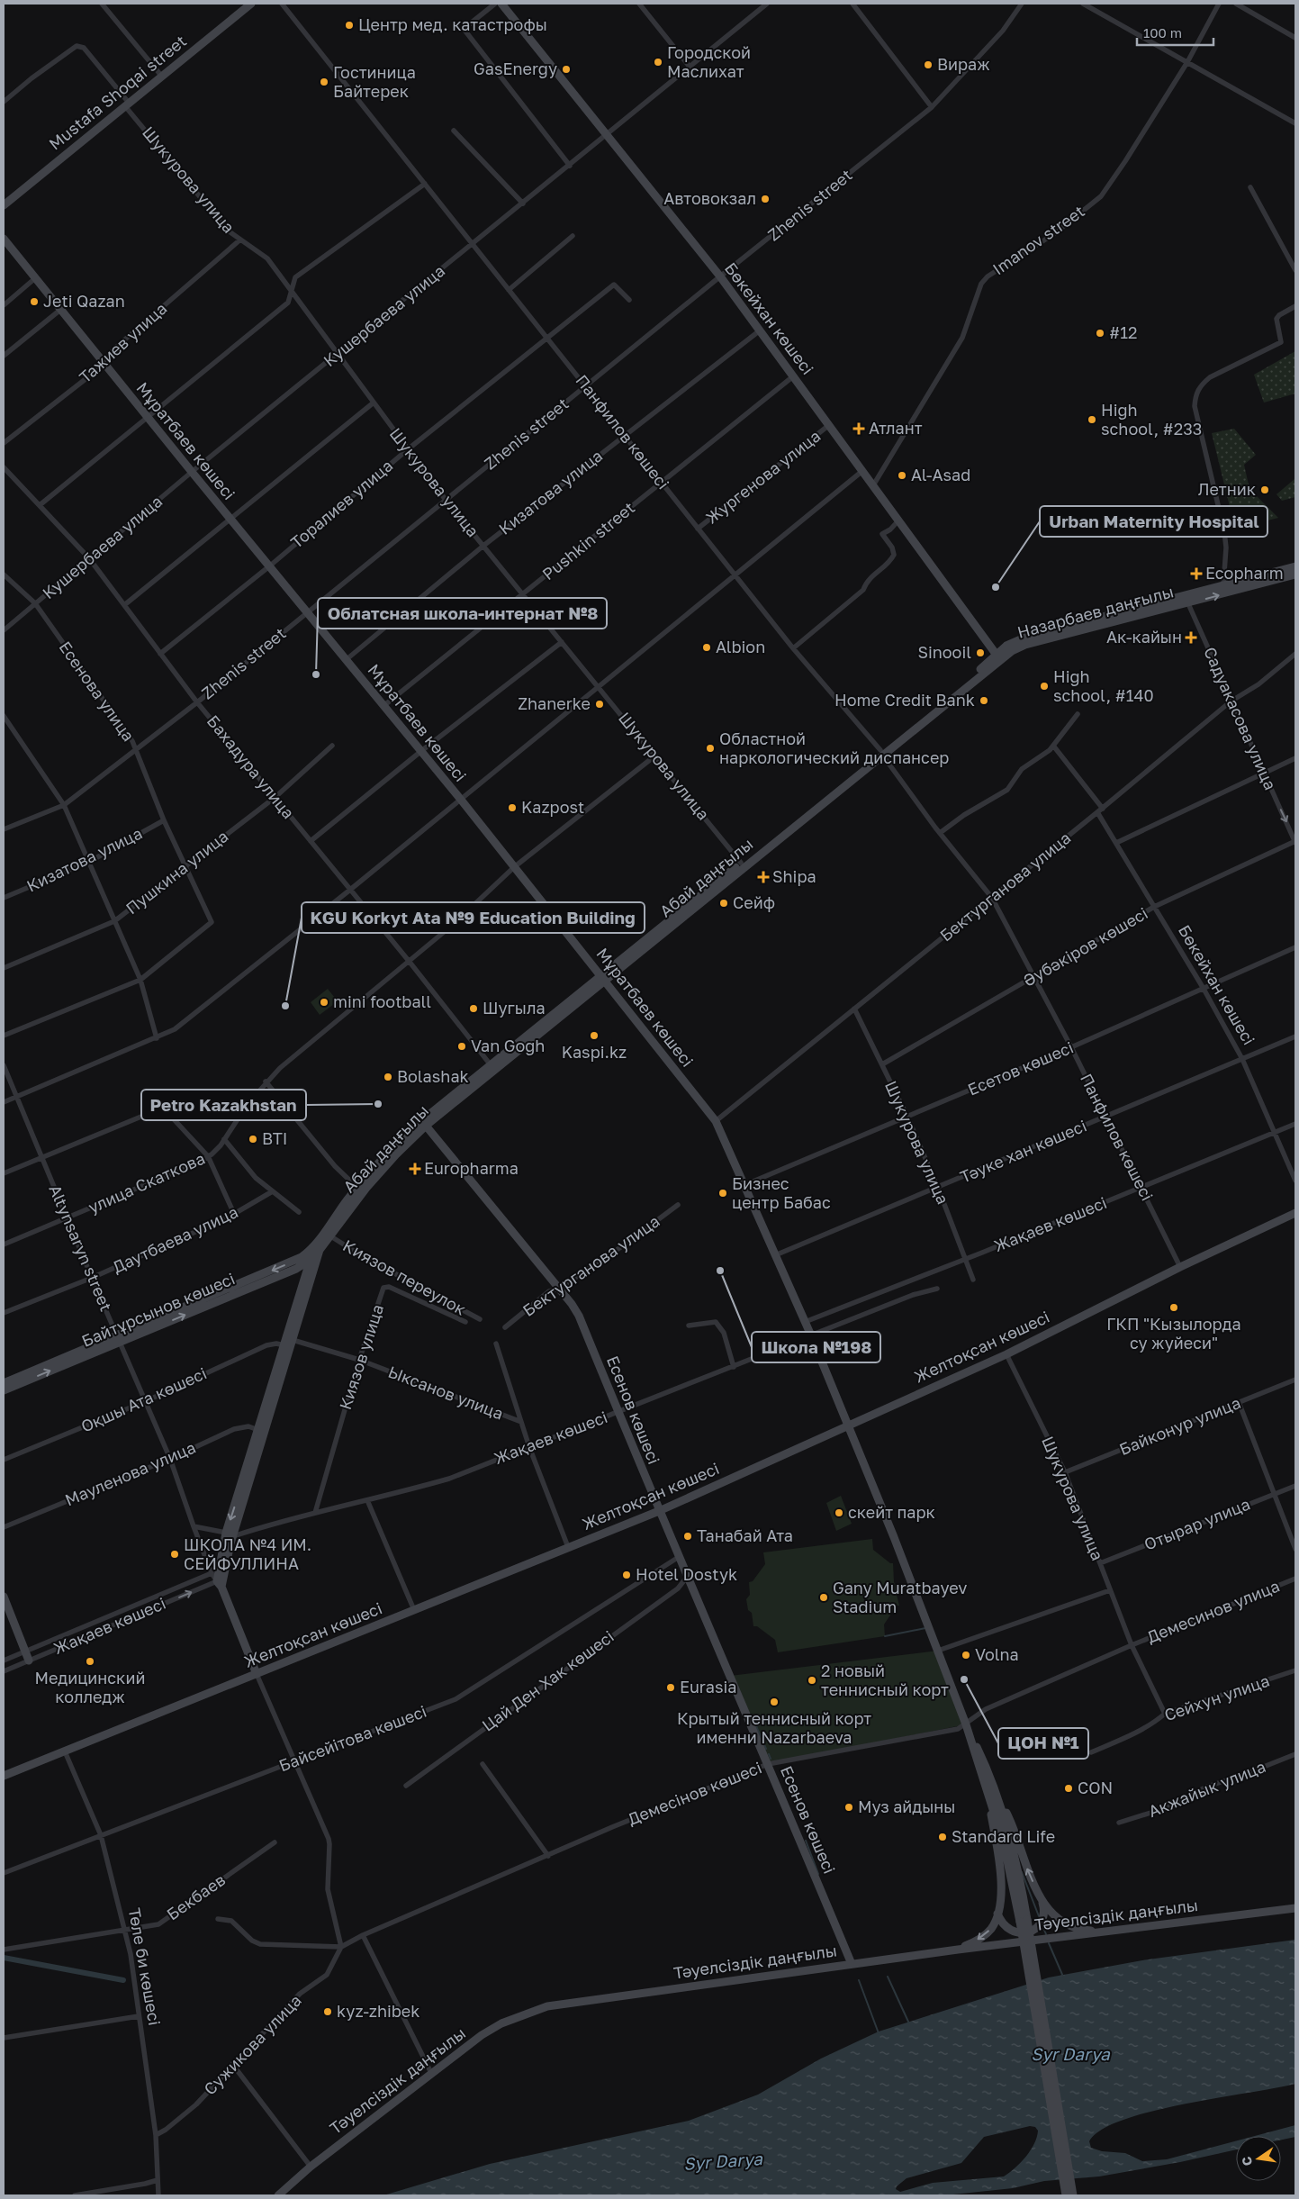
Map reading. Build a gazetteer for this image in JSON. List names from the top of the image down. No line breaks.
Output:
{"streets":{"street":["Mustafa Shoqai street","Шукурова улица","Zhenis street","Imanov street","Кушербаева улица","Бөкейхан көшесі","Тажиев улица","Панфилов көшесі","Мұратбаев көшесі","Жургенова улица","Кизатова улица","Торалиев улица","Pushkin street","Назарбаев даңғылы","Есенова улица","Садуакасова улица","Бахадура улица","Пушкина улица","Абай даңғылы","Бектурганова улица","Әубәкіров көшесі","Есетов көшесі","Тәуке хан көшесі","улица Скаткова","Жақаев көшесі","Даутбаева улица","Altynsaryn street","Киязов переулок","Байтұрсынов көшесі","Желтоқсан көшесі","Киязов улица","Ыксанов улица","Оқшы Ата көшесі","Есенов көшесі","Байконур улица","Мауленова улица","Отырар улица","Демесинов улица","Цай Ден Хак көшесі","Сейхун улица","Байсейітова көшесі","Акжайык улица","Демесінов көшесі","Бекбаев","Тәуелсіздік даңғылы","Төле би көшесі","Сужикова улица"]},"crossings":[["Mustafa Shoqai street","Шукурова улица"],["Шукурова улица","Zhenis street"],["Шукурова улица","Кушербаева улица"],["Шукурова улица","Тажиев улица"],["Шукурова улица","Кизатова улица"],["Шукурова улица","Торалиев улица"],["Шукурова улица","Pushkin street"],["Шукурова улица","Абай даңғылы"],["Шукурова улица","Бектурганова улица"],["Шукурова улица","Әубәкіров көшесі"],["Шукурова улица","Есетов көшесі"],["Шукурова улица","Тәуке хан көшесі"],["Шукурова улица","улица Скаткова"],["Шукурова улица","Жақаев көшесі"],["Шукурова улица","Желтоқсан көшесі"],["Шукурова улица","Байконур улица"],["Шукурова улица","Отырар улица"],["Шукурова улица","Демесинов улица"],["Шукурова улица","Сейхун улица"],["Шукурова улица","Демесінов көшесі"],["Zhenis street","Бөкейхан көшесі"],["Zhenis street","Панфилов көшесі"],["Zhenis street","Мұратбаев көшесі"],["Zhenis street","Есенова улица"],["Zhenis street","Бахадура улица"],["Imanov street","Бөкейхан көшесі"],["Кушербаева улица","Бөкейхан көшесі"],["Кушербаева улица","Панфилов көшесі"],["Кушербаева улица","Мұратбаев көшесі"],["Кушербаева улица","Есенова улица"],["Кушербаева улица","Бахадура улица"],["Бөкейхан көшесі","Жургенова улица"],["Бөкейхан көшесі","Кизатова улица"],["Бөкейхан көшесі","Pushkin street"],["Бөкейхан көшесі","Назарбаев даңғылы"],["Бөкейхан көшесі","Бектурганова улица"],["Бөкейхан көшесі","Әубәкіров көшесі"],["Бөкейхан көшесі","Есетов көшесі"],["Бөкейхан көшесі","Тәуке хан көшесі"],["Бөкейхан көшесі","Жақаев көшесі"],["Тажиев улица","Мұратбаев көшесі"],["Панфилов көшесі","Жургенова улица"],["Панфилов көшесі","Кизатова улица"],["Панфилов көшесі","Торалиев улица"],["Панфилов көшесі","Pushkin street"],["Панфилов көшесі","Назарбаев даңғылы"],["Панфилов көшесі","Абай даңғылы"],["Панфилов көшесі","Бектурганова улица"],["Панфилов көшесі","Әубәкіров көшесі"],["Панфилов көшесі","Есетов көшесі"],["Панфилов көшесі","Тәуке хан көшесі"],["Панфилов көшесі","Жақаев көшесі"],["Панфилов көшесі","Желтоқсан көшесі"],["Мұратбаев көшесі","Кизатова улица"],["Мұратбаев көшесі","Торалиев улица"],["Мұратбаев көшесі","Pushkin street"],["Мұратбаев көшесі","Абай даңғылы"],["Мұратбаев көшесі","Бектурганова улица"],["Мұратбаев көшесі","Есетов көшесі"],["Мұратбаев көшесі","Тәуке хан көшесі"],["Мұратбаев көшесі","улица Скаткова"],["Мұратбаев көшесі","Жақаев көшесі"],["Мұратбаев көшесі","Желтоқсан көшесі"],["Мұратбаев көшесі","Демесінов көшесі"],["Кизатова улица","Есенова улица"],["Торалиев улица","Бахадура улица"],["Назарбаев даңғылы","Садуакасова улица"],["Назарбаев даңғылы","Абай даңғылы"],["Есенова улица","Пушкина улица"],["Садуакасова улица","Бектурганова улица"],["Садуакасова улица","Әубәкіров көшесі"],["Бахадура улица","Пушкина улица"],["Бахадура улица","Абай даңғылы"],["Бахадура улица","улица Скаткова"],["Абай даңғылы","Жақаев көшесі"],["Абай даңғылы","Altynsaryn street"],["Абай даңғылы","Киязов переулок"],["Абай даңғылы","Байтұрсынов көшесі"],["Абай даңғылы","Ыксанов улица"],["Абай даңғылы","Оқшы Ата көшесі"],["Абай даңғылы","Есенов көшесі"],["Абай даңғылы","Мауленова улица"],["Бектурганова улица","Есенов көшесі"],["улица Скаткова","Altynsaryn street"],["Жақаев көшесі","Altynsaryn street"],["Жақаев көшесі","Киязов улица"],["Жақаев көшесі","Есенов көшесі"],["Даутбаева улица","Altynsaryn street"],["Altynsaryn street","Байтұрсынов көшесі"],["Altynsaryn street","Оқшы Ата көшесі"],["Altynsaryn street","Мауленова улица"],["Желтоқсан көшесі","Есенов көшесі"],["Желтоқсан көшесі","Төле би көшесі"],["Киязов улица","Ыксанов улица"],["Есенов көшесі","Цай Ден Хак көшесі"],["Есенов көшесі","Байсейітова көшесі"],["Есенов көшесі","Демесінов көшесі"],["Есенов көшесі","Тәуелсіздік даңғылы"],["Демесинов улица","Демесінов көшесі"],["Байсейітова көшесі","Төле би көшесі"],["Демесінов көшесі","Сужикова улица"],["Бекбаев","Төле би көшесі"],["Төле би көшесі","Сужикова улица"]],"water":["Syr Darya"],"places":{"other":["Центр мед. катастрофы","Городской Маслихат","Вираж","GasEnergy","Гостиница Байтерек","Автовокзал","Jeti Qazan","#12","High school, #233","Al-Asad","Летник","Urban Maternity Hospital","Albion","Sinooil","Облатсная школа-интернат №8","High school, #140","Home Credit Bank","Zhanerke","Областной наркологический диспансер","Kazpost","Сейф","mini football","KGU Korkyt Ata №9 Education Building","Шугыла","Kaspi.kz","Van Gogh","Bolashak","Petro Kazakhstan","BTI","Бизнес центр Бабас","Школа №198","ГКП \"Кызылорда су жуйеси\"","скейт парк","Танабай Ата","ШКОЛА №4 ИМ. СЕЙФУЛЛИНА","Hotel Dostyk","Gany Muratbayev Stadium","Volna","Медицинский колледж","ЦОН №1","2 новый теннисный корт","Eurasia","Крытый теннисный корт именни Nazarbaeva","CON","Муз айдыны","Standard Life","kyz-zhibek"],"health":["Атлант","Ecopharm","Ак-кайын","Shipa","Europharma"]},"scale_bar":"100 m","north":"left"}
